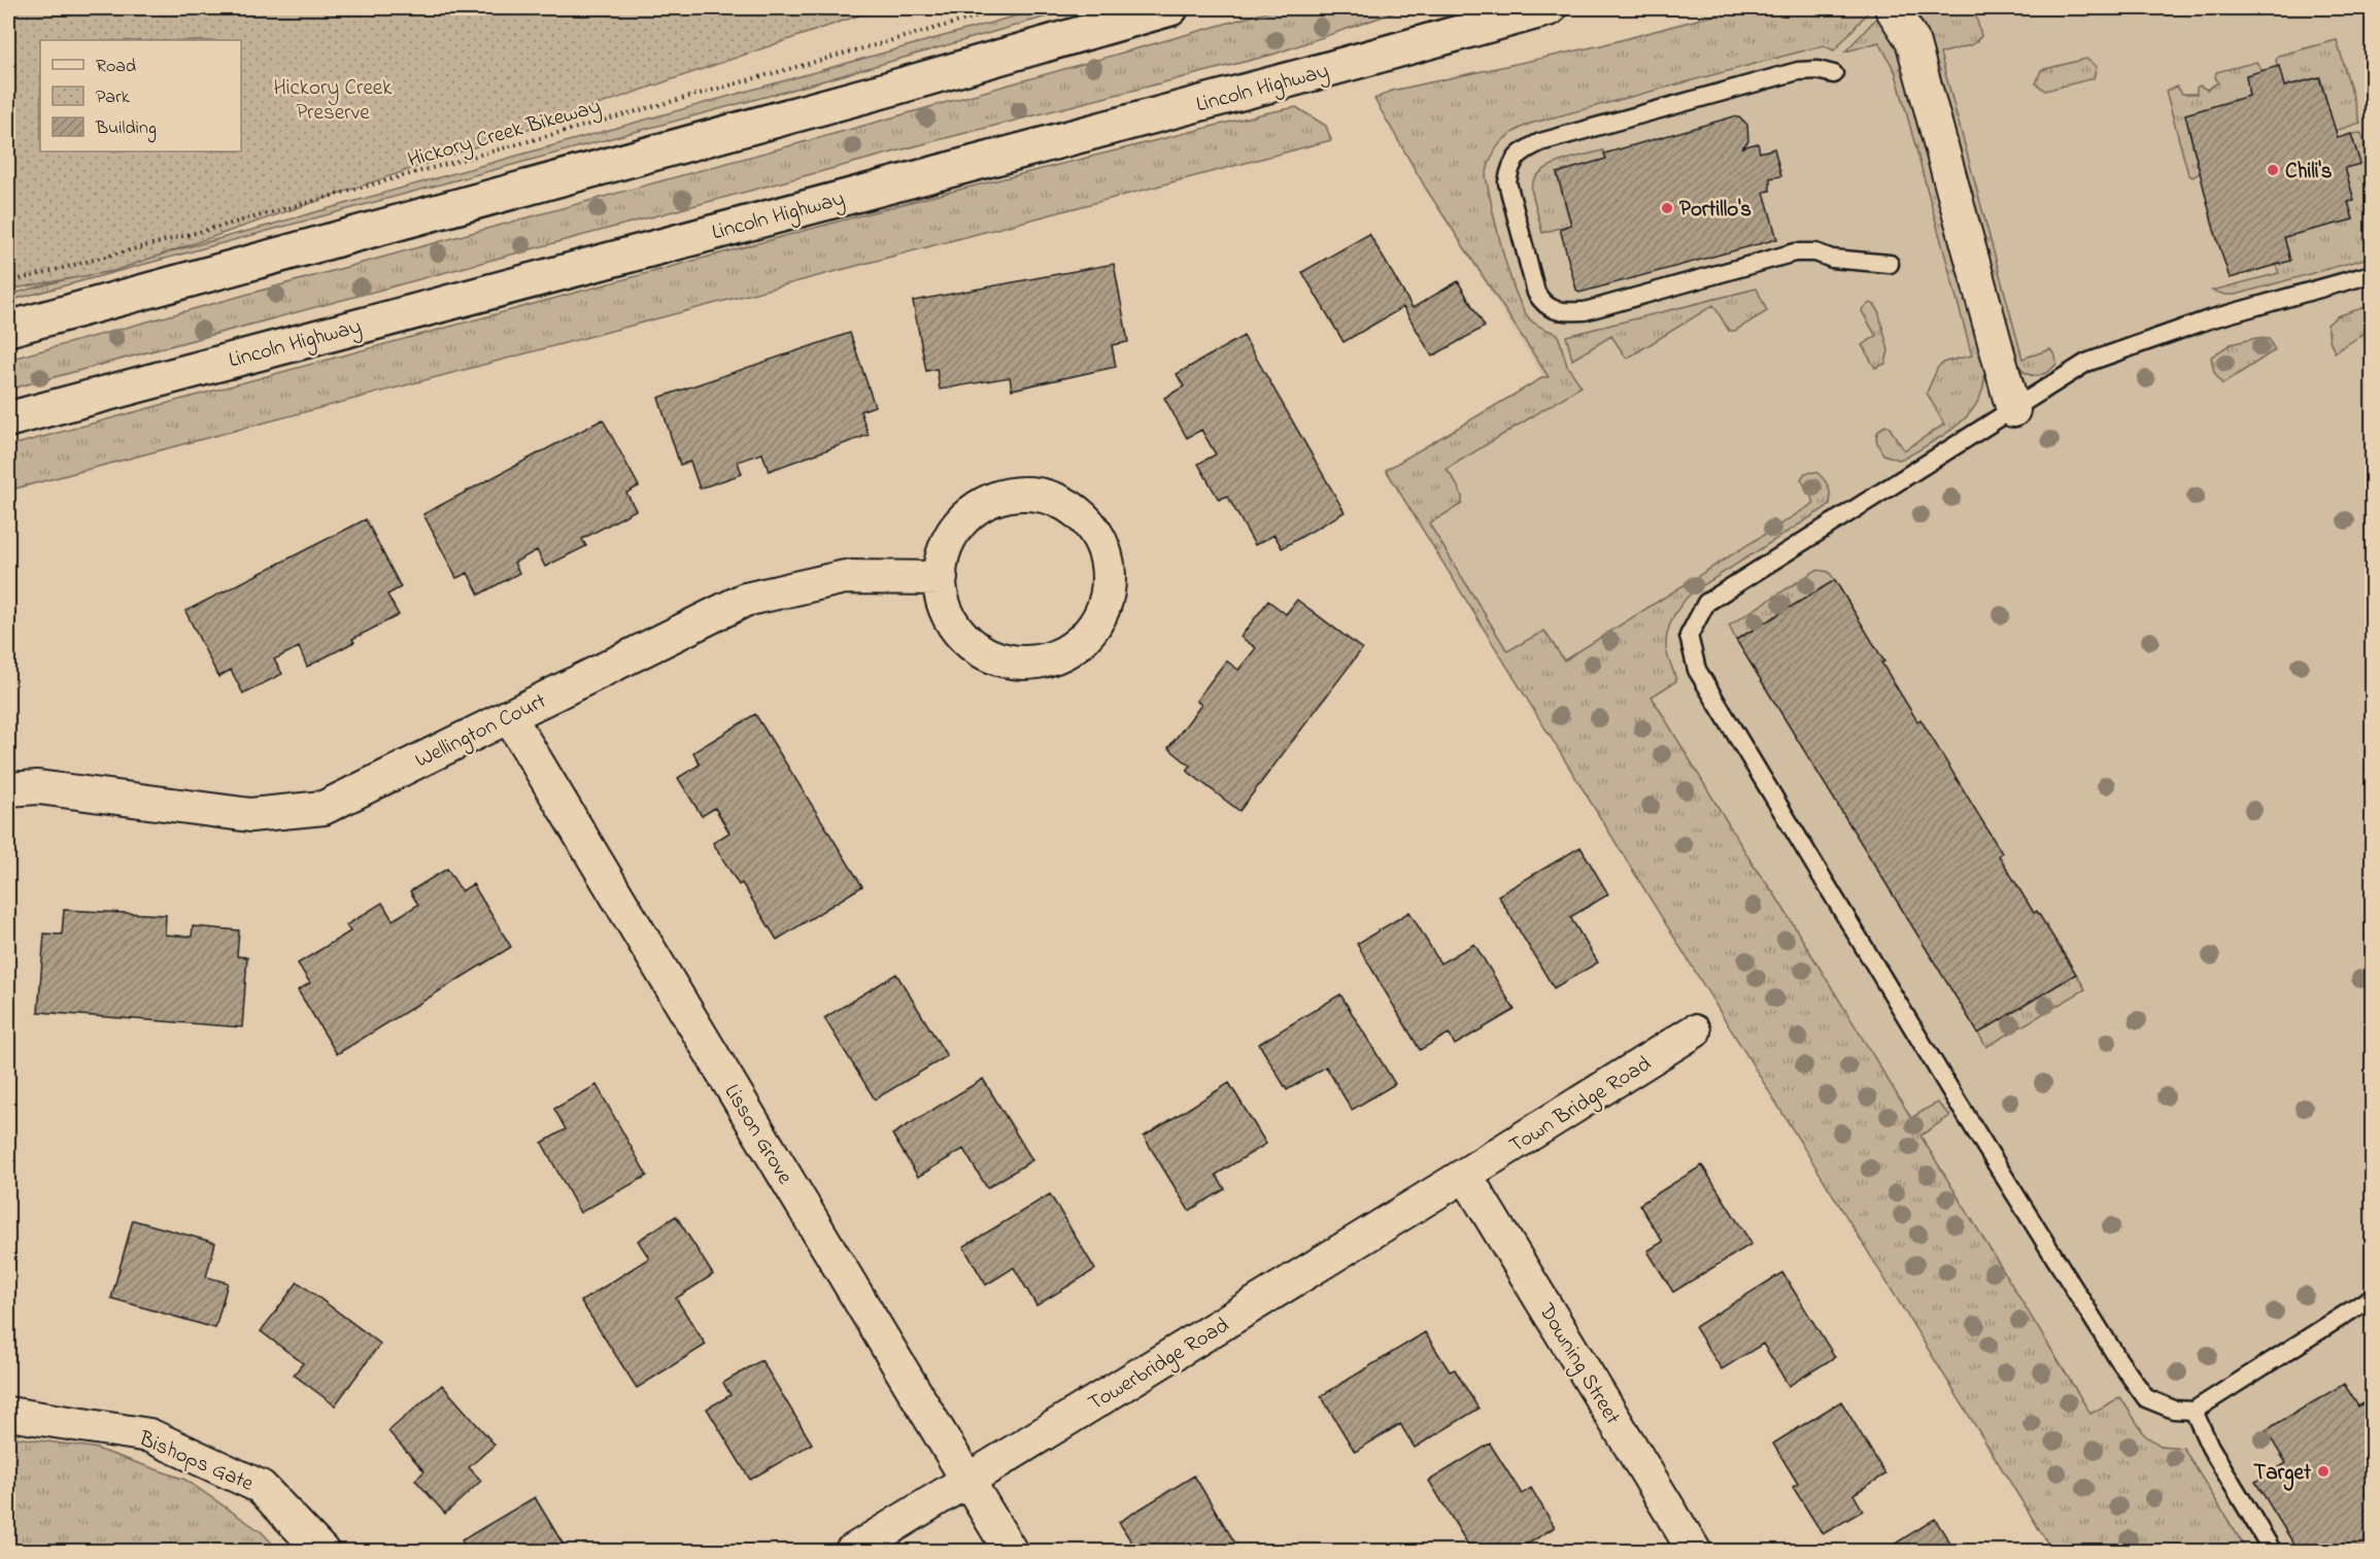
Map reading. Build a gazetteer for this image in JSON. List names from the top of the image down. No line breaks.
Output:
{"streets":{"main road":["Lincoln Highway"],"street":["Wellington Court","Town Bridge Road","Lisson Grove","Towerbridge Road","Downing Street","Bishops Gate"],"path":["Hickory Creek Bikeway"]},"crossings":[["Wellington Court","Lisson Grove"],["Town Bridge Road","Towerbridge Road"],["Town Bridge Road","Downing Street"],["Lisson Grove","Towerbridge Road"],["Towerbridge Road","Downing Street"]],"parks":["Hickory Creek Preserve"],"places":["Chili's","Portillo's","Target"],"legend":["Road","Park","Building"]}
